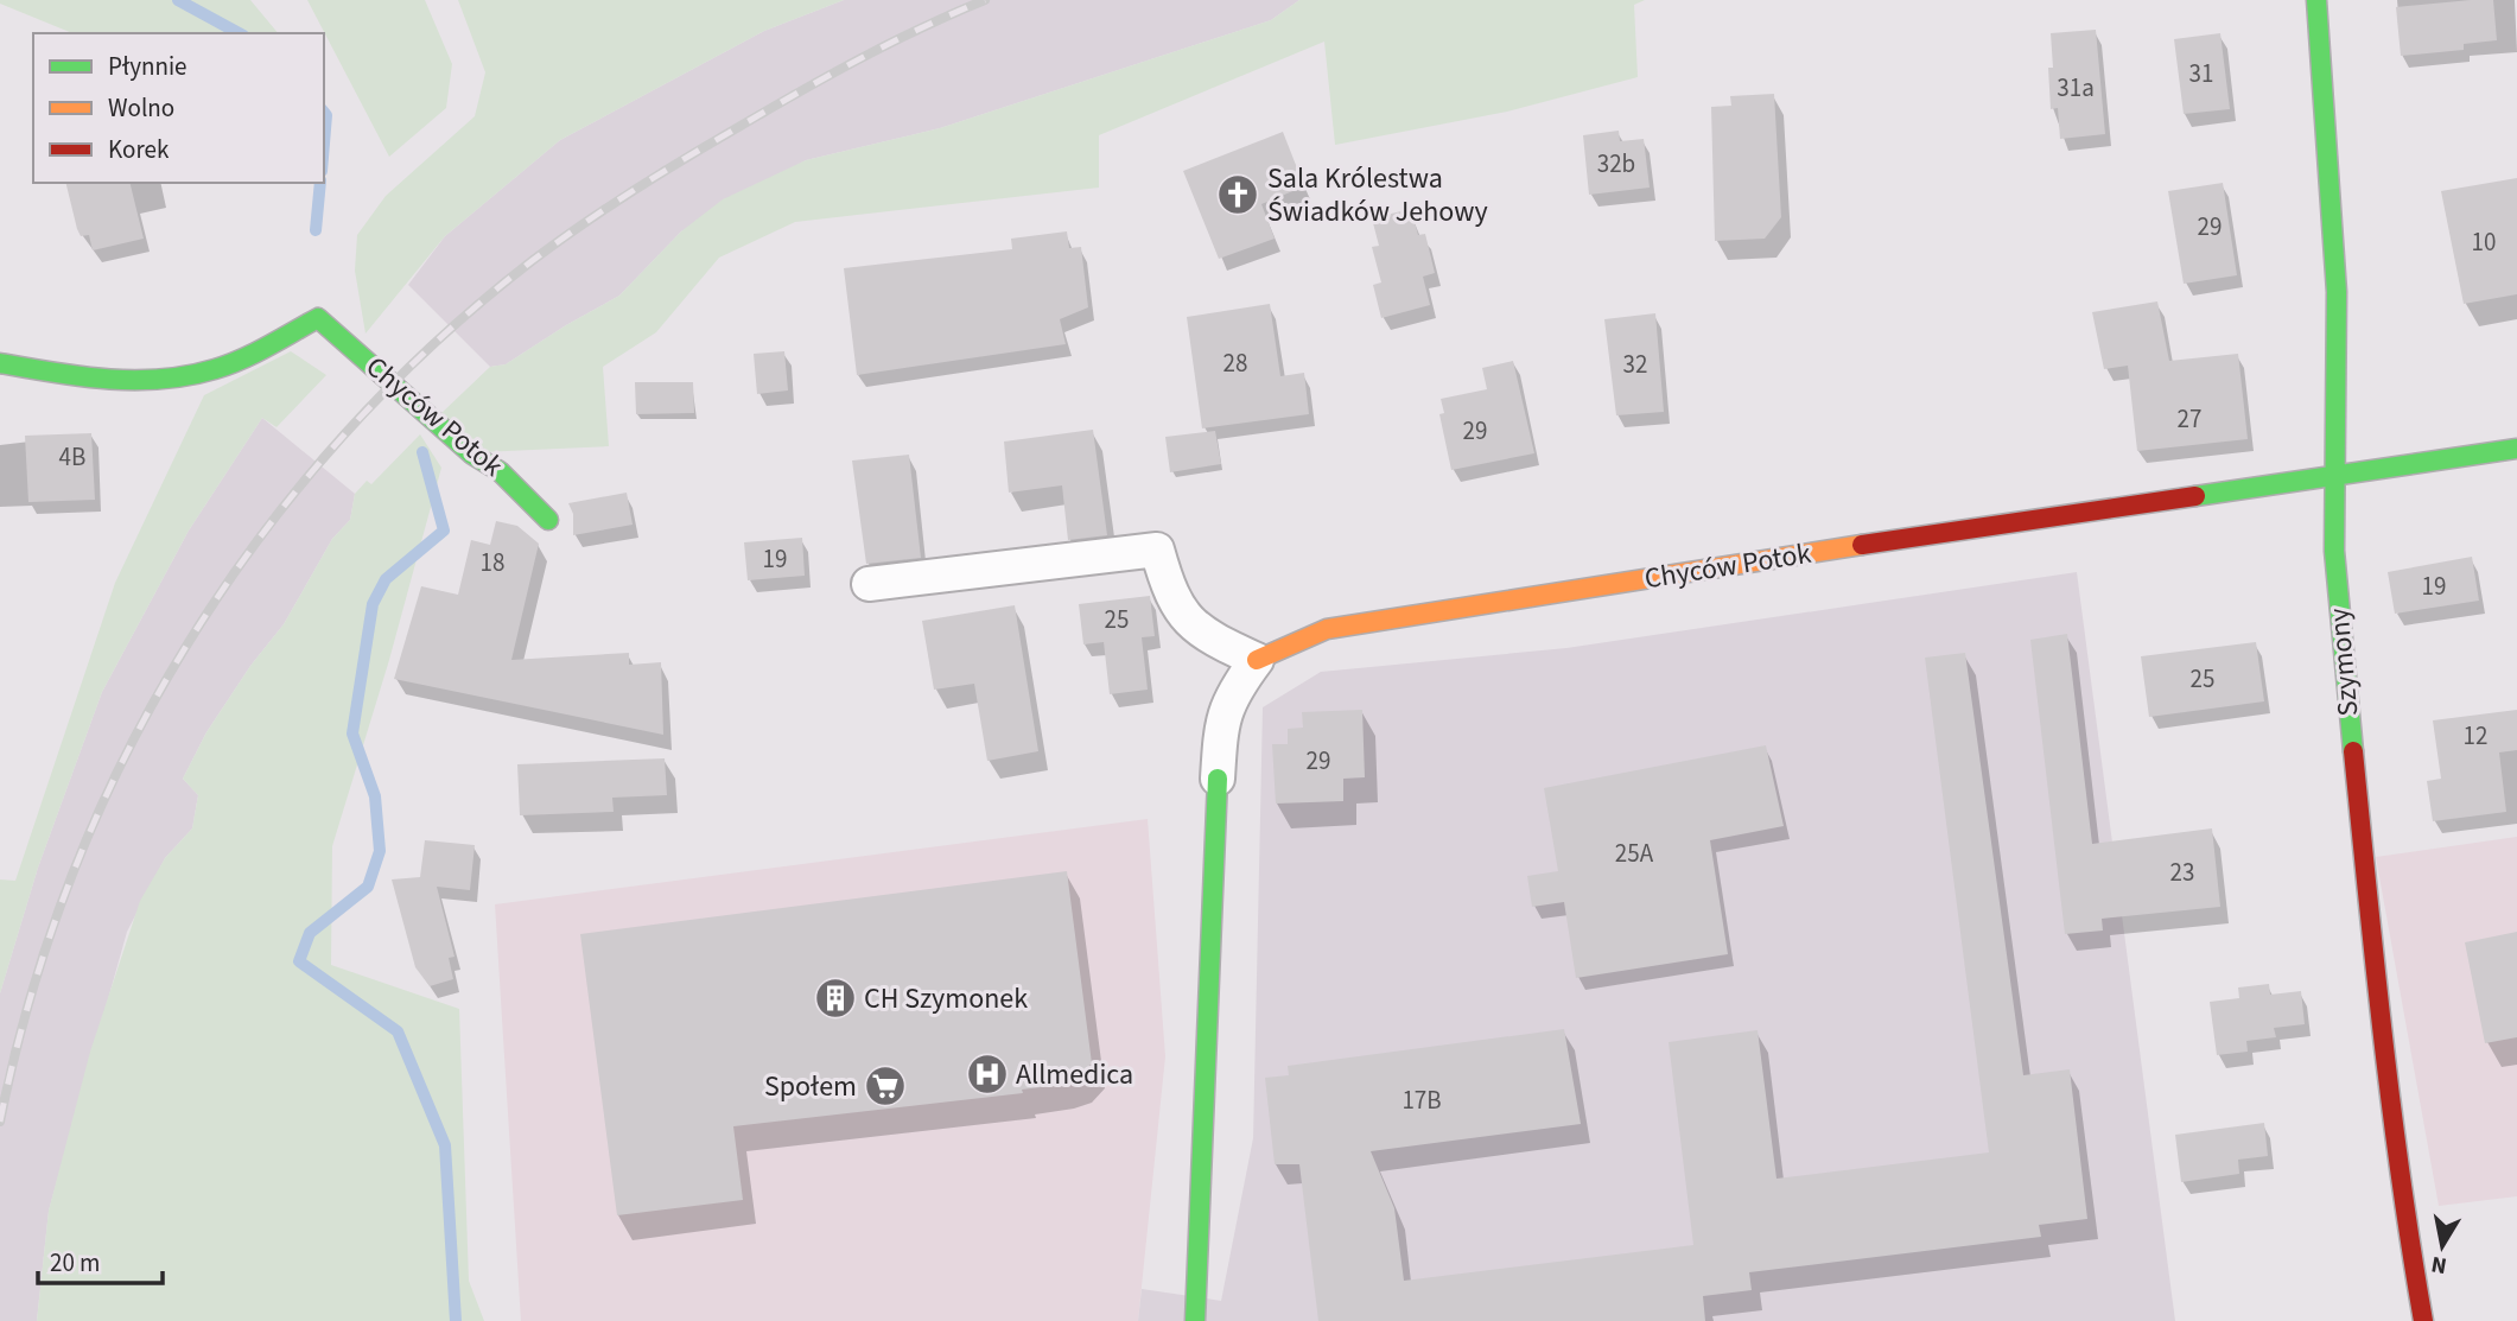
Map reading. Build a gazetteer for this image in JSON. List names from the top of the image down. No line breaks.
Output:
{"streets":{"street":["Chyców Potok","Szymony"]},"crossings":[["Chyców Potok","Szymony"]],"places":{"church":["Sala Królestwa Świadków Jehowy"],"building":["CH Szymonek"],"hospital":["Allmedica"],"supermarket":["Społem"]},"house_numbers":["31","31a","32b","29","10","28","32","27","29","4B","19","18","19","25","25","12","29","25A","23","17B"],"legend":["Płynnie","Wolno","Korek"],"scale_bar":"20 m","north":"bottom"}
